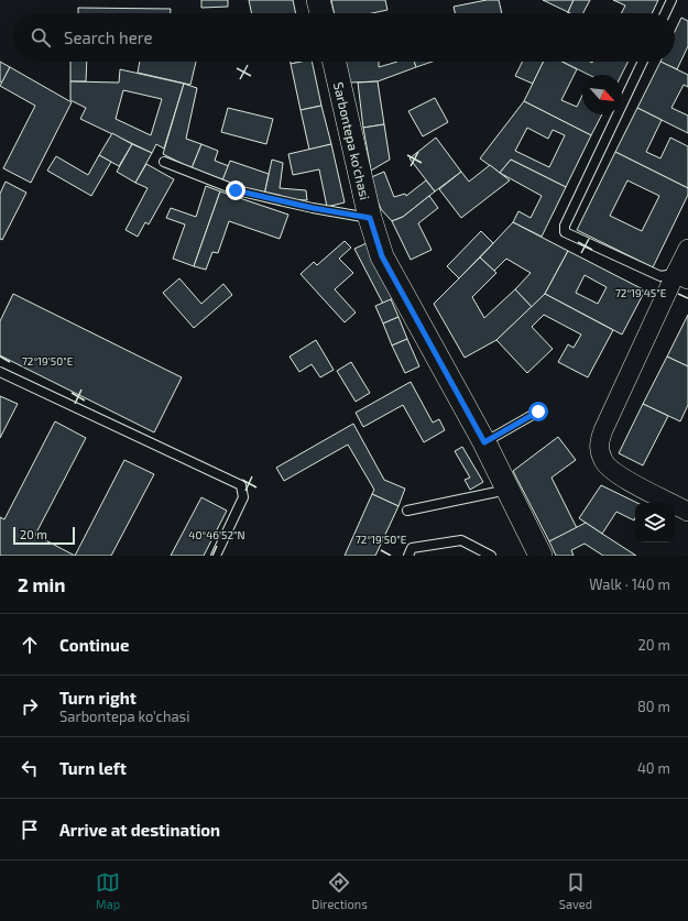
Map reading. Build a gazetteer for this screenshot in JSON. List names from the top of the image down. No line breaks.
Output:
{"streets":{"street":["Sarbontepa ko'chasi"]},"scale_bar":"20 m","north":"bottom right","page":{"search":"Search here","scale":"20 m","heading":["2 min","Walk · 140 m"],"list":[["Continue","20 m"],["Turn right","Sarbontepa ko'chasi","80 m"],["Turn left","40 m"],"Arrive at destination"],"nav":["Map","Directions","Saved"]},"coordinates":["72°19'45\"E","72°19'50\"E","40°46'52\"N"]}
